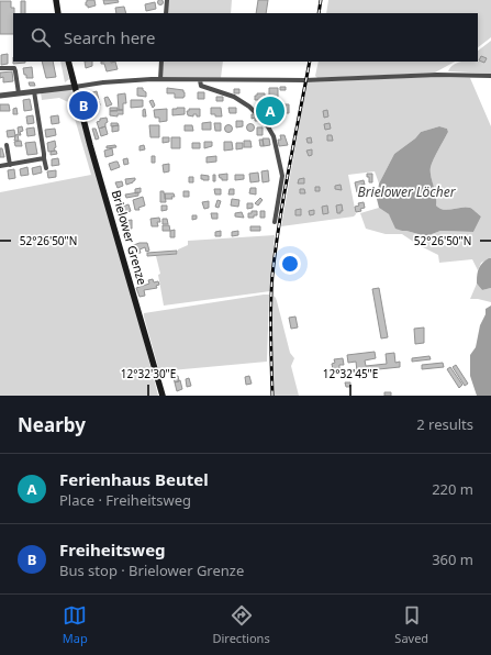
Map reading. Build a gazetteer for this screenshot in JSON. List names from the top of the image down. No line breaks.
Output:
{"streets":{"main road":["Brielower Grenze"]},"water":["Brielower Löcher"],"page":{"search":"Search here","pins":["B","A"],"heading":["Nearby","2 results"],"list":[{"mark":"A","name":"Ferienhaus Beutel","note":"Place · Freiheitsweg","value":"220 m"},{"mark":"B","name":"Freiheitsweg","note":"Bus stop · Brielower Grenze","value":"360 m"}],"nav":["Map","Directions","Saved"]},"coordinates":["52°26'50\"N","12°32'30\"E","12°32'45\"E"]}
